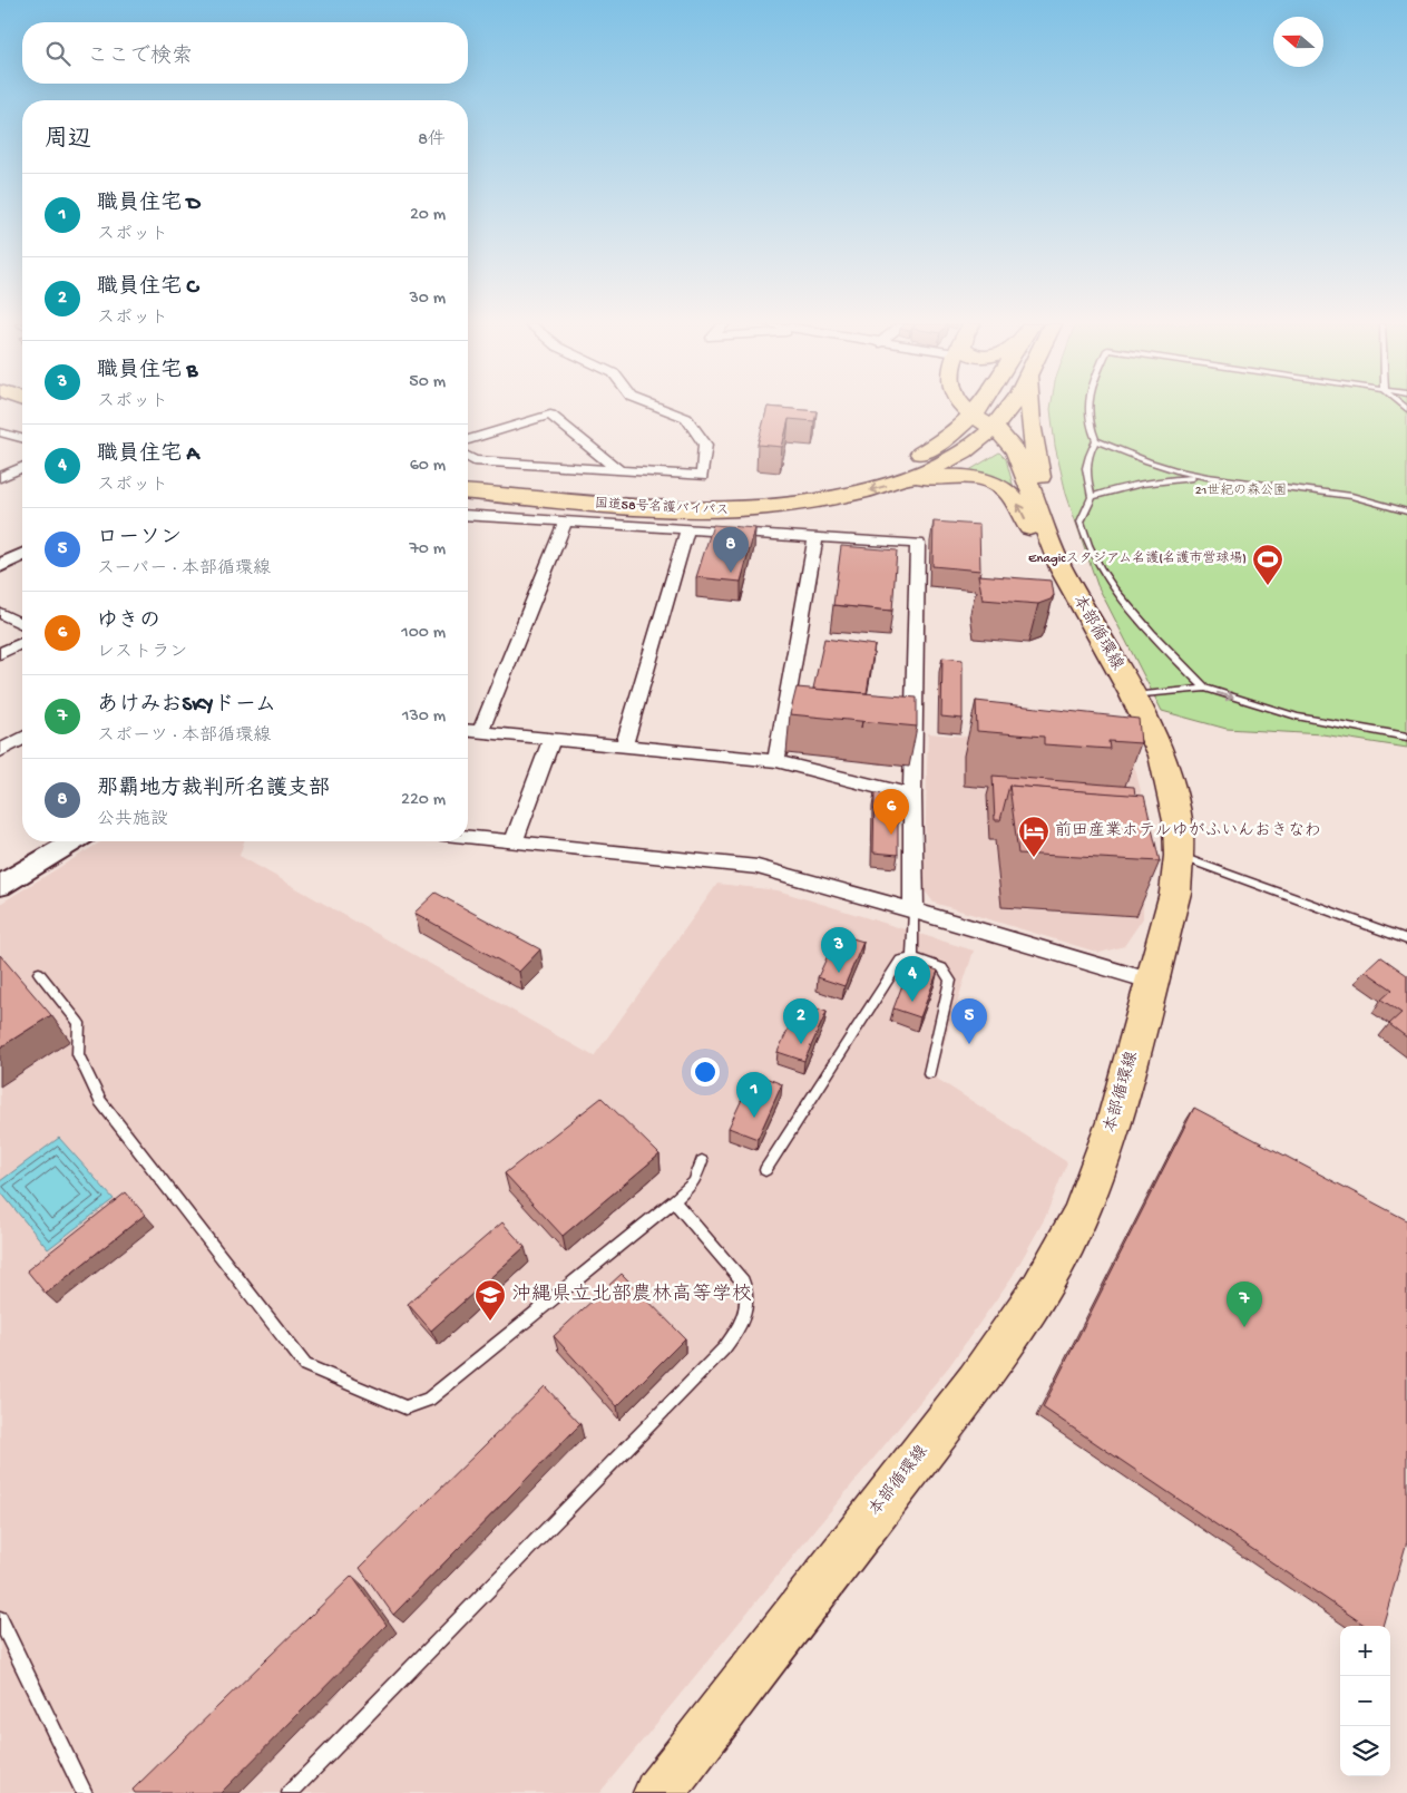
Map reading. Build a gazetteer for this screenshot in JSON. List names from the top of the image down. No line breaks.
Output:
{"streets":{"main road":["国道58号名護バイパス","本部循環線"]},"crossings":[["国道58号名護バイパス","本部循環線"]],"parks":["21世紀の森公園"],"places":{"sports":["Enagicスタジアム名護(名護市営球場)"],"hotel":["前田産業ホテルゆがふいんおきなわ"],"school or university":["沖縄県立北部農林高等学校"]},"north":"left","page":{"search":"ここで検索","heading":["周辺","8件"],"list":[{"mark":"1","name":"職員住宅 D","note":"スポット","value":"20 m"},{"mark":"2","name":"職員住宅 C","note":"スポット","value":"30 m"},{"mark":"3","name":"職員住宅 B","note":"スポット","value":"50 m"},{"mark":"4","name":"職員住宅 A","note":"スポット","value":"60 m"},{"mark":"5","name":"ローソン","note":"スーパー · 本部循環線","value":"70 m"},{"mark":"6","name":"ゆきの","note":"レストラン","value":"100 m"},{"mark":"7","name":"あけみおSKYドーム","note":"スポーツ · 本部循環線","value":"130 m"},{"mark":"8","name":"那覇地方裁判所名護支部","note":"公共施設","value":"220 m"}],"pins":["8","6","3","4","2","5","1","7"],"map_buttons":["+","−"]}}
